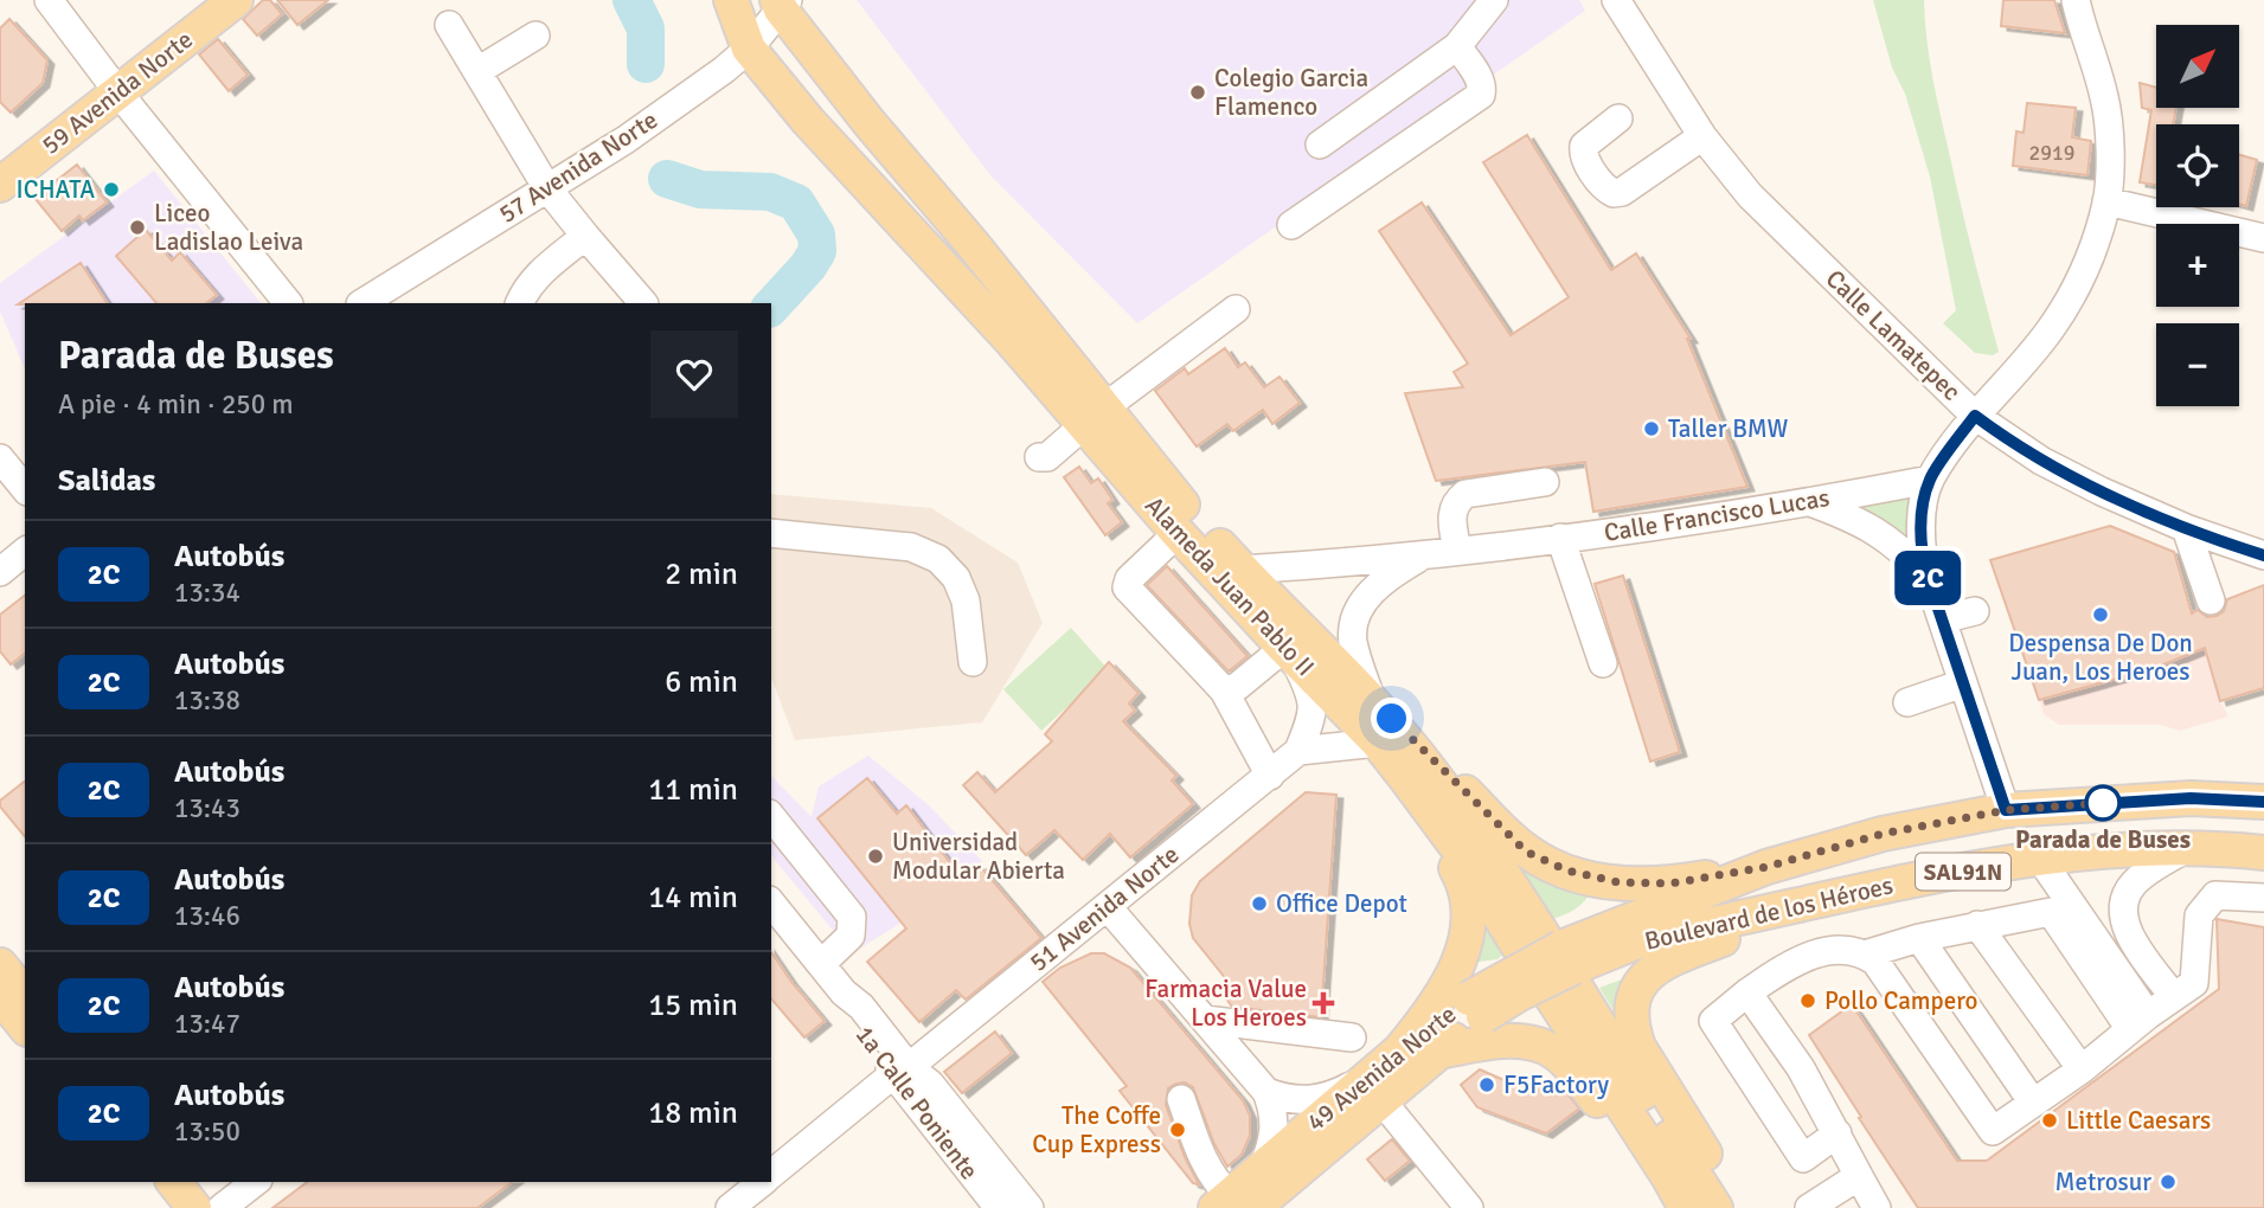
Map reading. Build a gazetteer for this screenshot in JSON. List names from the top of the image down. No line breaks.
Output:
{"streets":{"main road":["59 Avenida Norte","Alameda Juan Pablo II","SAL91N","Boulevard de los Héroes","49 Avenida Norte"],"street":["57 Avenida Norte","Calle Lamatepec","Calle Francisco Lucas","51 Avenida Norte","1a Calle Poniente"]},"crossings":[["57 Avenida Norte","Alameda Juan Pablo II"],["Calle Francisco Lucas","Alameda Juan Pablo II"],["Alameda Juan Pablo II","51 Avenida Norte"],["51 Avenida Norte","1a Calle Poniente"],["Boulevard de los Héroes","49 Avenida Norte"]],"places":{"other":["Colegio Garcia Flamenco","ICHATA","Liceo Ladislao Leiva","Taller BMW","Despensa De Don Juan, Los Heroes","Parada de Buses","Universidad Modular Abierta","Office Depot","Pollo Campero","F5Factory","Little Caesars","The Coffe Cup Express","Metrosur"],"health":["Farmacia Value Los Heroes"]},"lines":["bus line 2C"],"house_numbers":["2919"],"north":"top right","page":{"on_map":"2C","map_buttons":["+","−"],"heading":[["Parada de Buses","A pie · 4 min · 250 m"],"Salidas"],"list":[{"mark":"2C","name":"Autobús","note":"13:34","value":"2 min"},{"mark":"2C","name":"Autobús","note":"13:38","value":"6 min"},{"mark":"2C","name":"Autobús","note":"13:43","value":"11 min"},{"mark":"2C","name":"Autobús","note":"13:46","value":"14 min"},{"mark":"2C","name":"Autobús","note":"13:47","value":"15 min"},{"mark":"2C","name":"Autobús","note":"13:50","value":"18 min"}]}}
